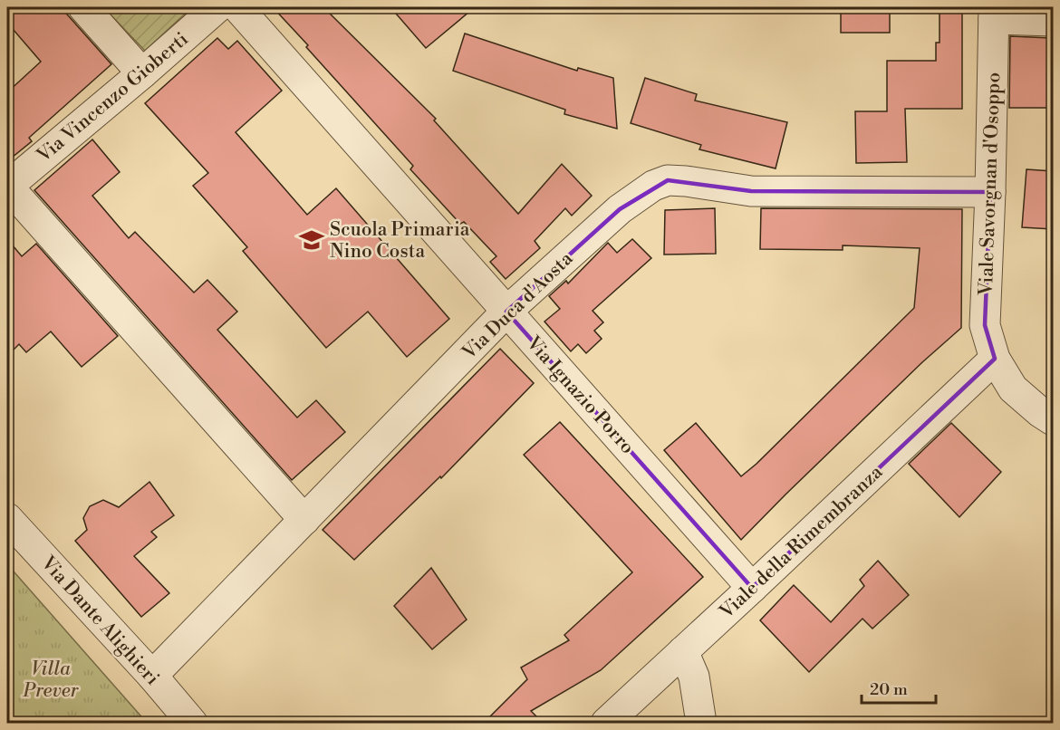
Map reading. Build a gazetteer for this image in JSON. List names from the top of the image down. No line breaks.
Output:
{"streets":{"street":["Via Vincenzo Gioberti","Viale Savorgnan d'Osoppo","Via Duca d'Aosta","Via Ignazio Porro","Viale della Rimembranza","Via Dante Alighieri"]},"crossings":[["Viale Savorgnan d'Osoppo","Via Duca d'Aosta"],["Viale Savorgnan d'Osoppo","Viale della Rimembranza"],["Via Duca d'Aosta","Via Ignazio Porro"],["Via Duca d'Aosta","Via Dante Alighieri"],["Via Ignazio Porro","Viale della Rimembranza"]],"parks":["Villa Prever"],"places":{"school or university":["Scuola Primaria Nino Costa"]},"scale_bar":"20 m"}
